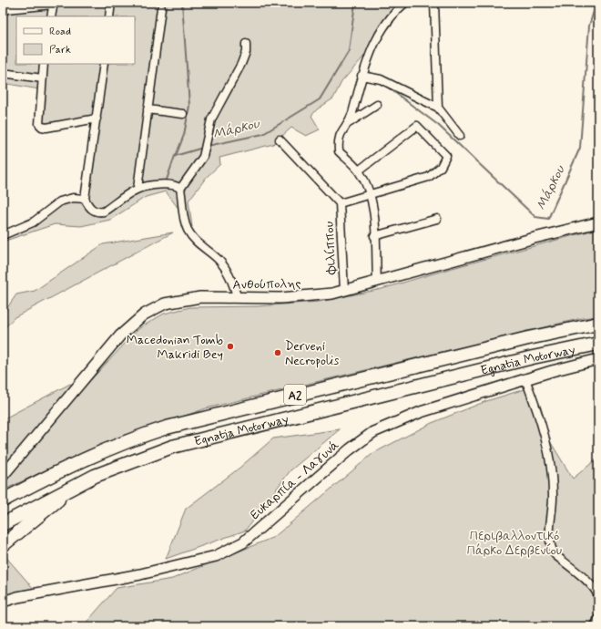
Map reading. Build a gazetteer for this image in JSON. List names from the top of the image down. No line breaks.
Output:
{"streets":{"highway":["Egnatia Motorway","Α2"],"street":["Φιλίππου","Ανθούπολης","Ευκαρπία - Λαγυνά"]},"crossings":[["Φιλίππου","Ανθούπολης"]],"water":["Μάρκου"],"parks":["Περιβαλλοντικό Πάρκο Δερβενίου"],"places":["Macedonian Tomb Makridi Bey","Derveni Necropolis"],"legend":["Road","Park"]}
